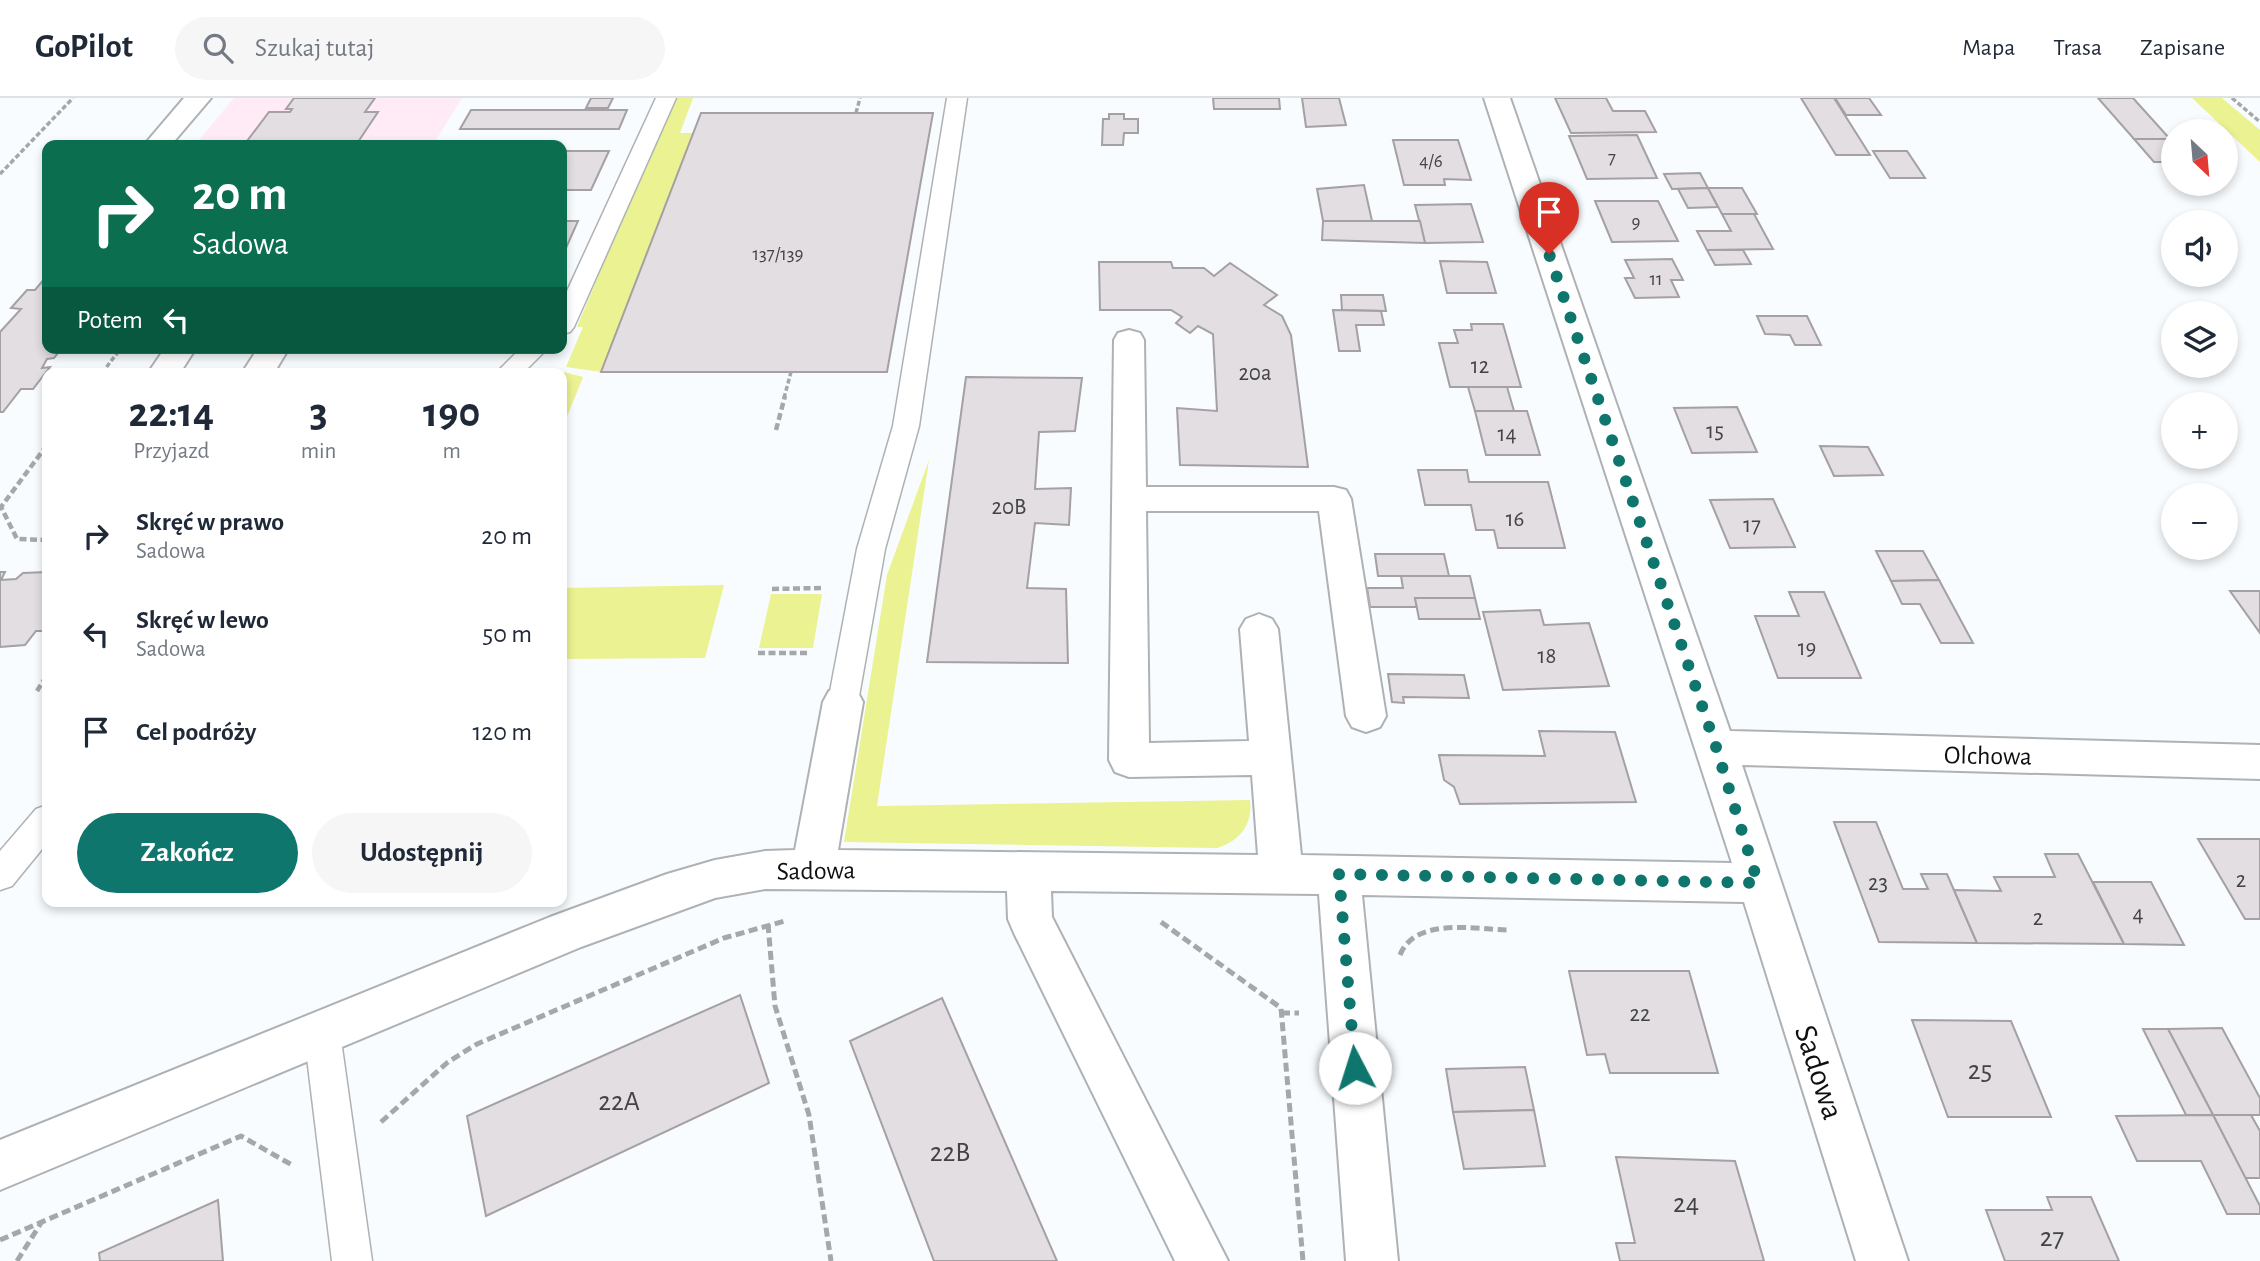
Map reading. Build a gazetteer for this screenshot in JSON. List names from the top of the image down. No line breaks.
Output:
{"streets":{"street":["Olchowa","Sadowa"]},"crossings":[["Olchowa","Sadowa"]],"house_numbers":["7","4/6","9","137/139","11","12","20a","15","14","20B","16","17","19","18","2","23","4","2","22","25","22A","22B","24","27"],"north":"bottom right","page":{"header":"GoPilot","search":"Szukaj tutaj","nav":["Mapa","Trasa","Zapisane"],"map_buttons":["+","−"],"turn":["20 m","Sadowa"],"then":"Potem","eta":["22:14","Przyjazd","3","min","190","m"],"list":[{"name":"Skręć w prawo","note":"Sadowa","value":"20 m"},{"name":"Skręć w lewo","note":"Sadowa","value":"50 m"},{"name":"Cel podróży","value":"120 m"}],"buttons":["Zakończ","Udostępnij"]}}
